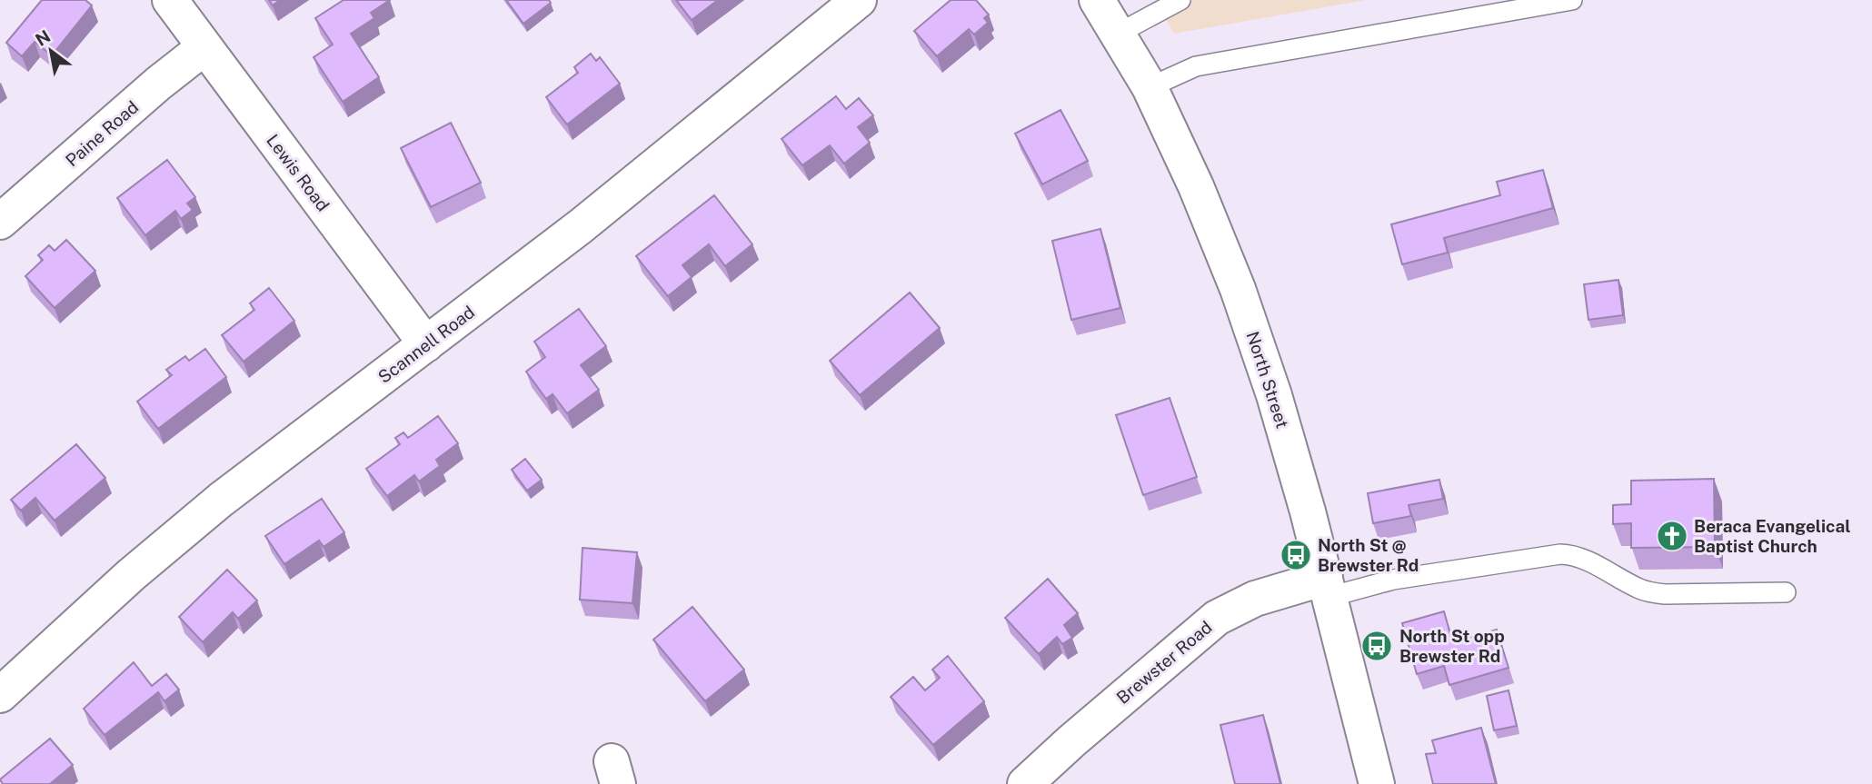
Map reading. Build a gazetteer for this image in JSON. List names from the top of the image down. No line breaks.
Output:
{"streets":{"street":["Paine Road","Lewis Road","Scannell Road","North Street","Brewster Road"]},"crossings":[["Paine Road","Lewis Road"],["Lewis Road","Scannell Road"],["North Street","Brewster Road"]],"places":{"church":["Beraca Evangelical Baptist Church"],"bus stop":["North St @ Brewster Rd","North St opp Brewster Rd"]},"north":"top left"}
